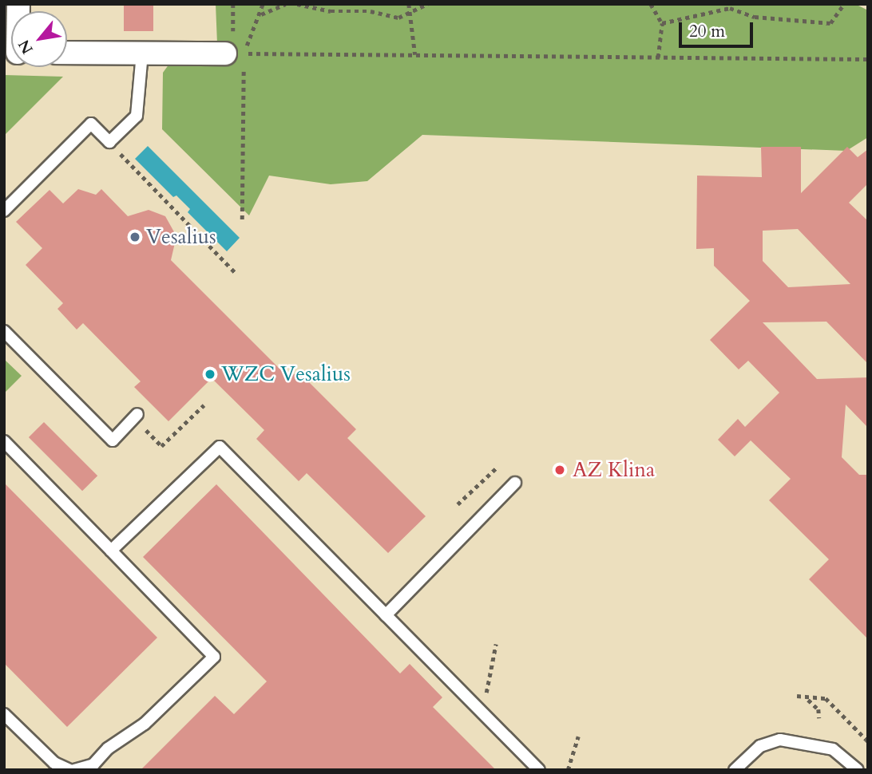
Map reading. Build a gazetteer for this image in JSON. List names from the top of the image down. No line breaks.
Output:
{"places":["Vesalius","WZC Vesalius","AZ Klina"],"scale_bar":"20 m","north":"bottom left"}
